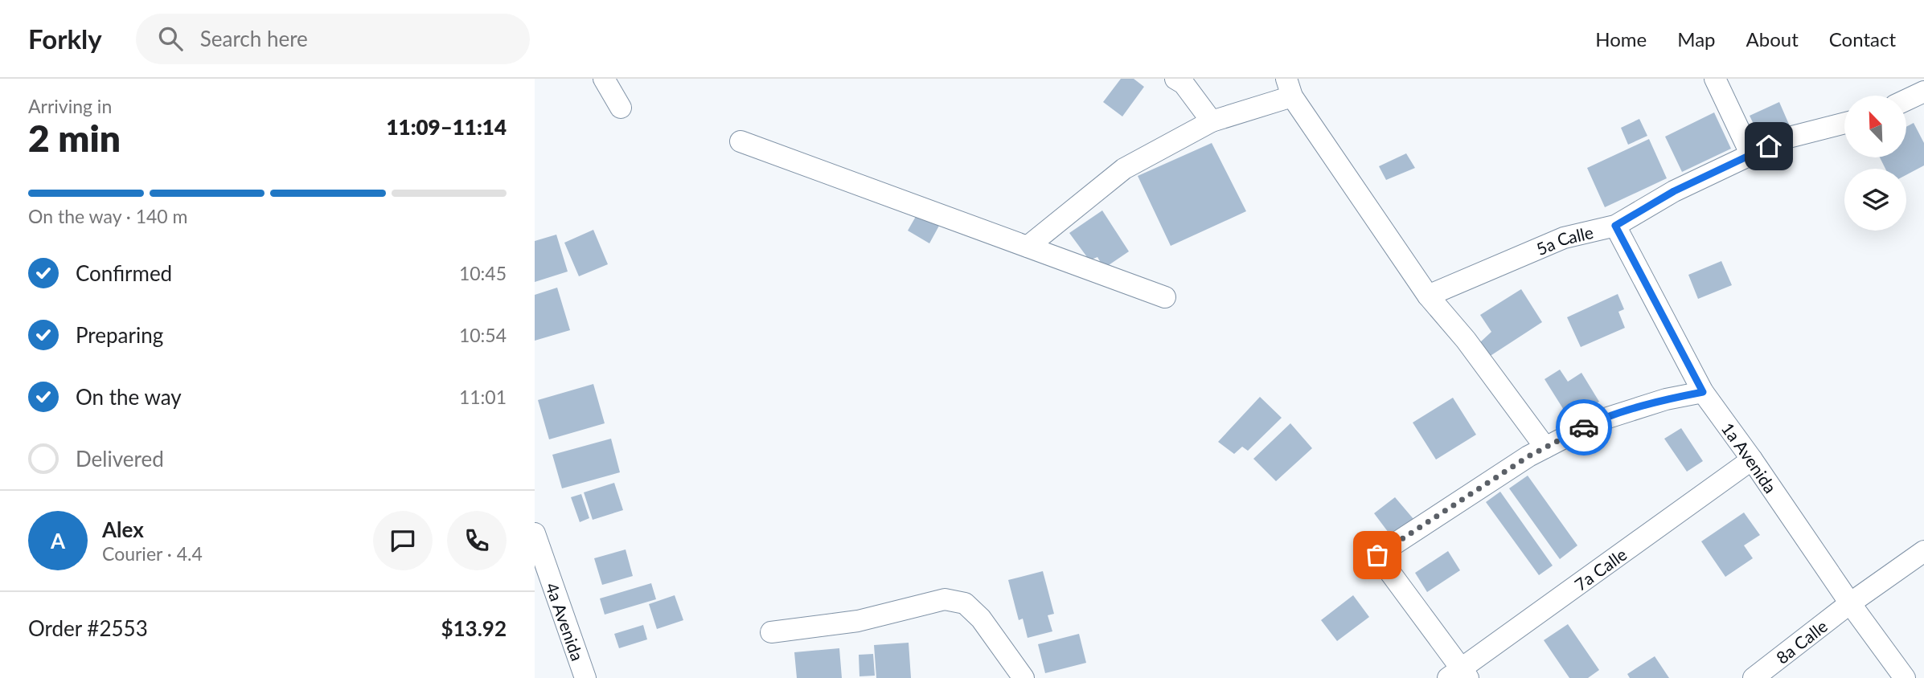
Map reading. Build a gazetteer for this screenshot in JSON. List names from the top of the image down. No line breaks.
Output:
{"streets":{"street":["5a Calle","1a Avenida","7a Calle","4a Avenida","8a Calle"]},"crossings":[["5a Calle","1a Avenida"],["1a Avenida","7a Calle"],["1a Avenida","8a Calle"]],"north":"top left","page":{"header":"Forkly","search":"Search here","nav":["Home","Map","About","Contact"],"heading":["2 min","Arriving in","11:09–11:14"],"panel":["Alex","Courier · 4.4","Order #2553","$13.92"],"bar":"On the way · 140 m","list":[["Confirmed","10:45"],["Preparing","10:54"],["On the way","11:01"],"Delivered"],"round":"A"}}
